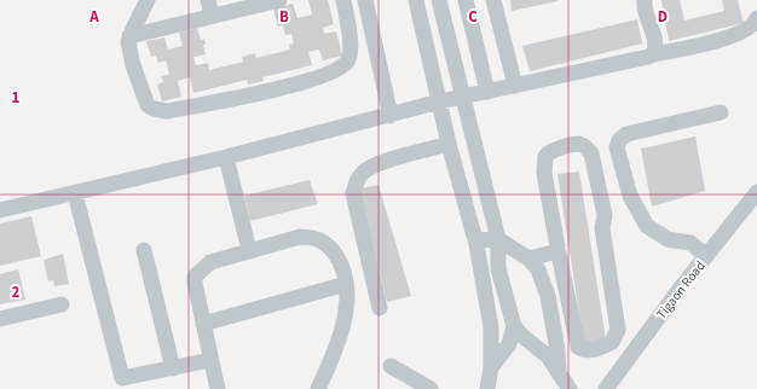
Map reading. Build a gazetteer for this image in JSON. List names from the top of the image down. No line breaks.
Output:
{"streets":{"street":["Tigaon Road"]},"grid":{"columns":["A","B","C","D"],"rows":["1","2"]}}
